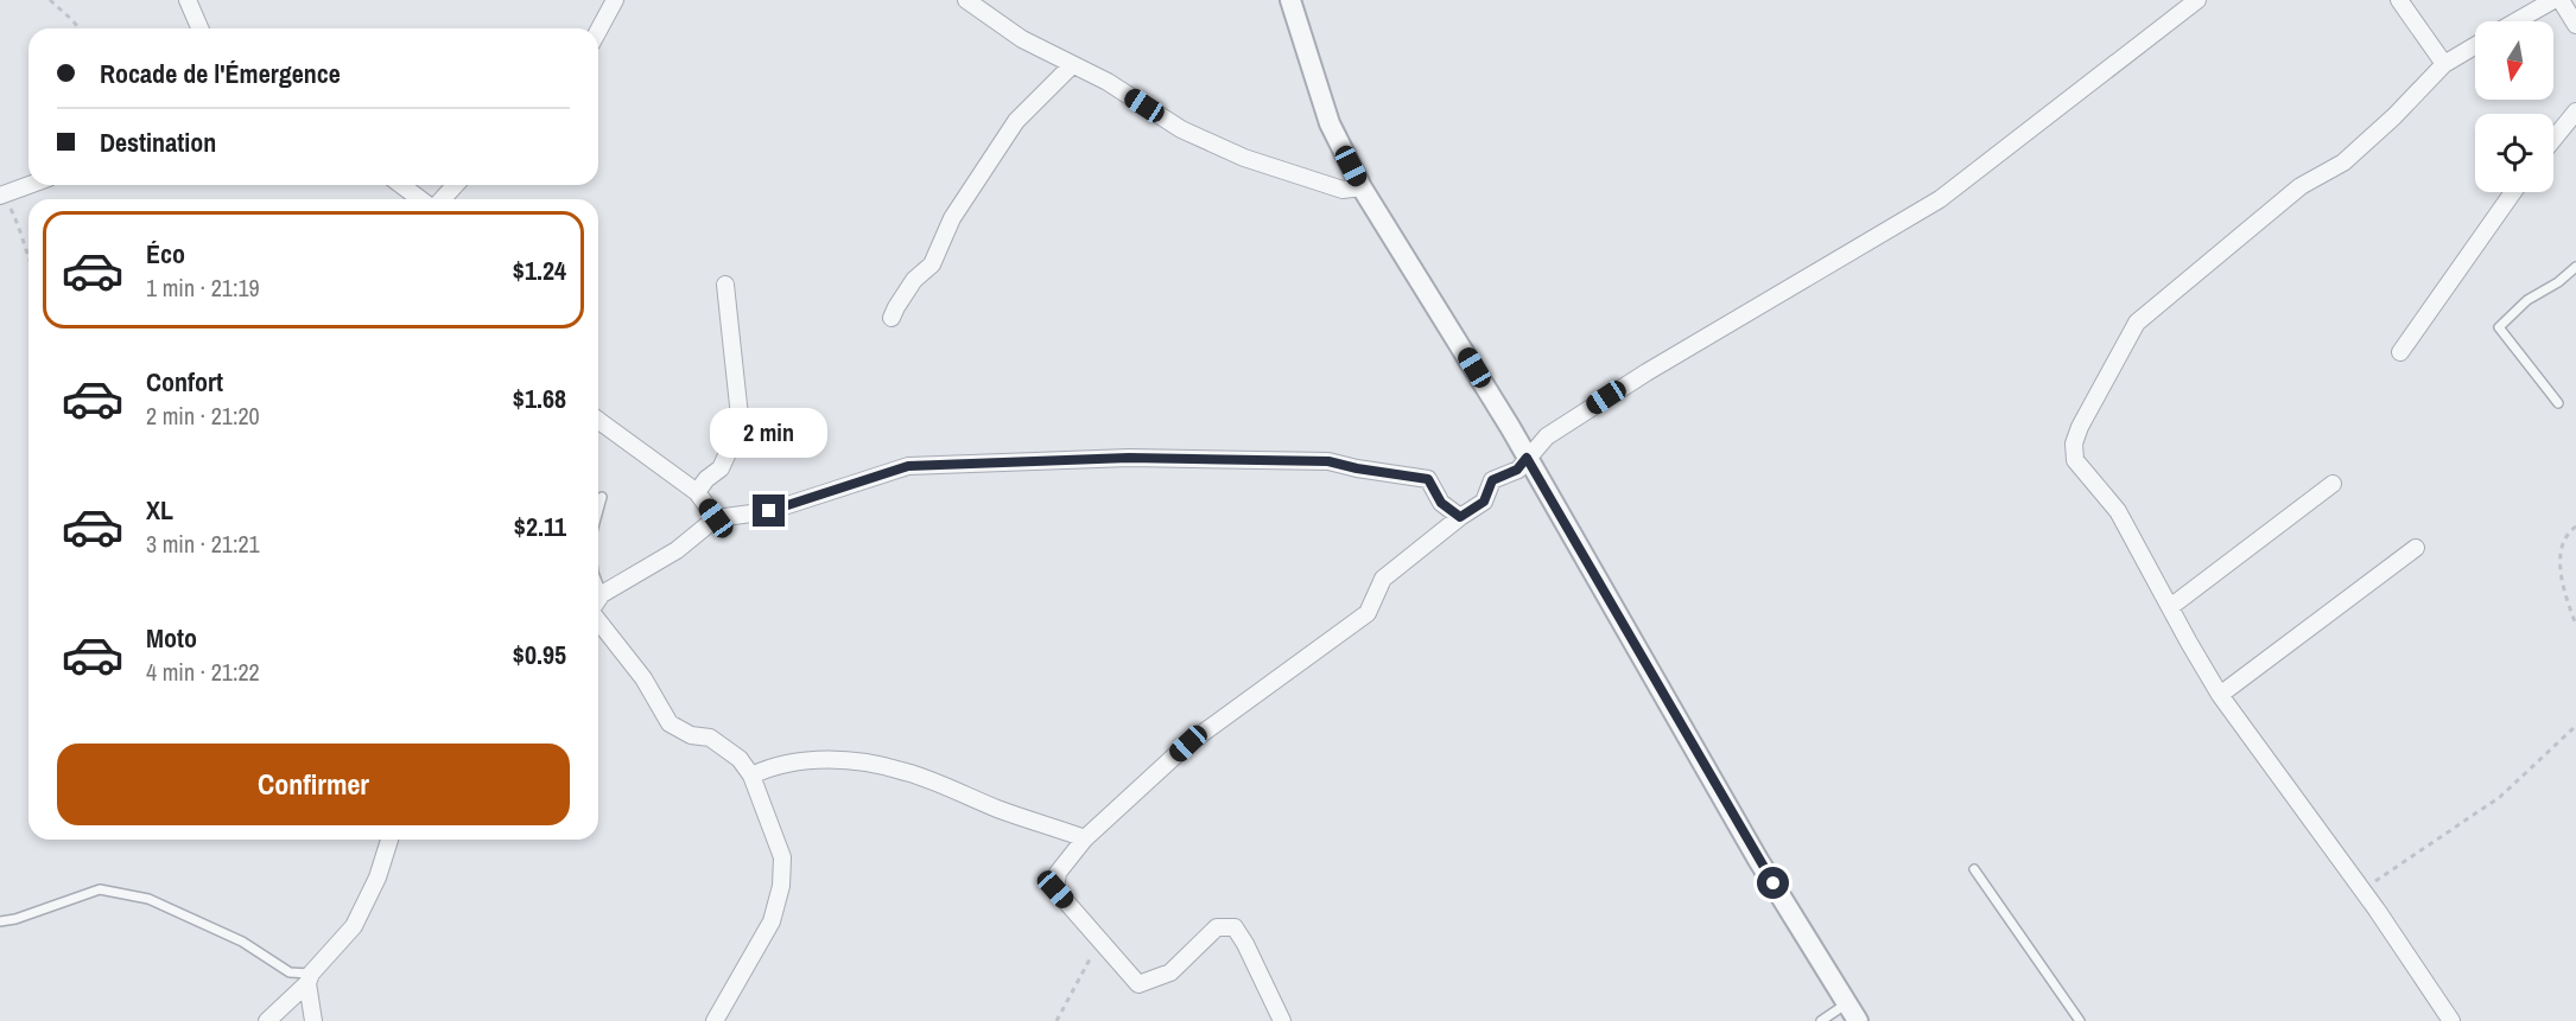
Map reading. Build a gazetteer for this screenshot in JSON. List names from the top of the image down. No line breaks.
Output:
{"north":"bottom","page":{"banner":["Rocade de l'Émergence","Destination"],"list":[{"name":"Éco","note":"1 min · 21:19","value":"$1.24"},{"name":"Confort","note":"2 min · 21:20","value":"$1.68"},{"name":"XL","note":"3 min · 21:21","value":"$2.11"},{"name":"Moto","note":"4 min · 21:22","value":"$0.95"}],"bubble":"2 min","buttons":"Confirmer"}}
